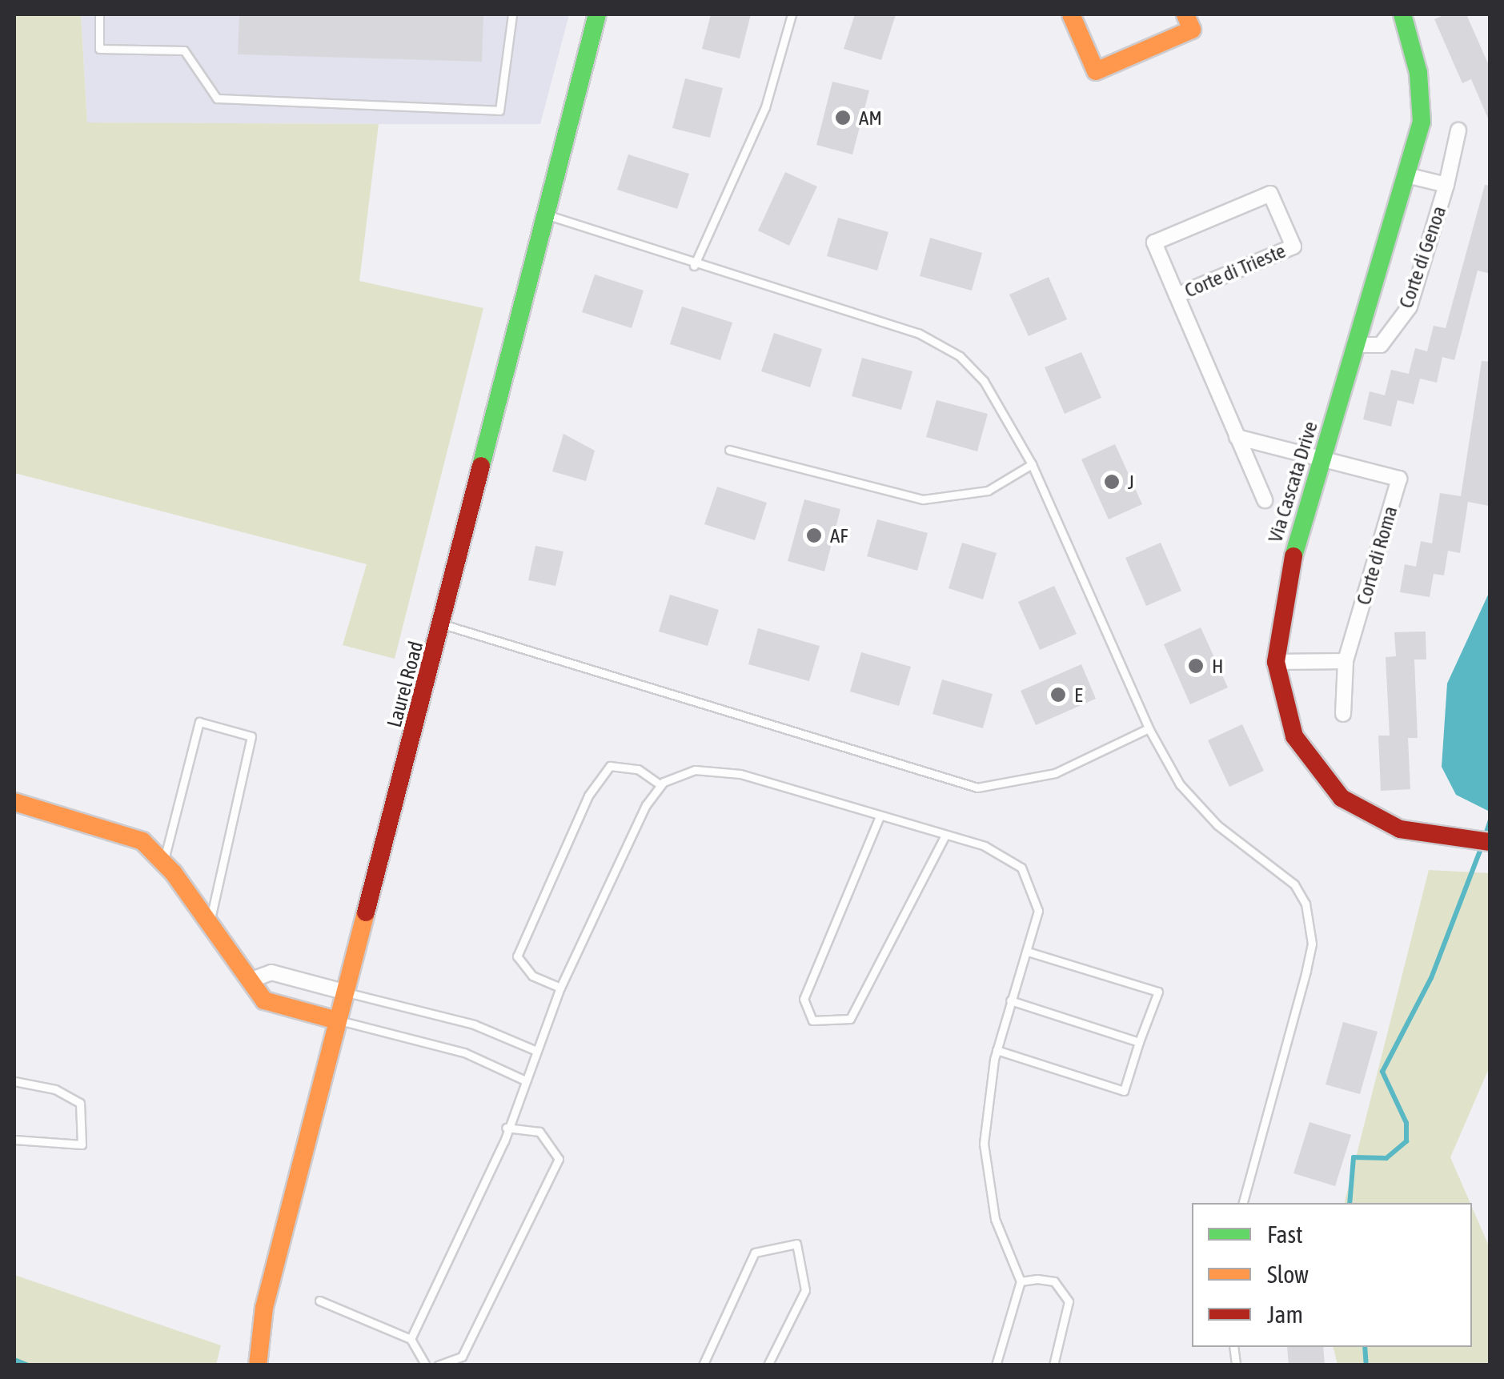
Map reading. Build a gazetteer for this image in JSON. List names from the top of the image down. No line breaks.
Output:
{"streets":{"street":["Corte di Genoa","Corte di Trieste","Via Cascata Drive","Corte di Roma","Laurel Road"]},"crossings":[["Corte di Genoa","Via Cascata Drive"],["Via Cascata Drive","Corte di Roma"]],"places":["AM","J","AF","H","E"],"legend":["Fast","Slow","Jam"]}
